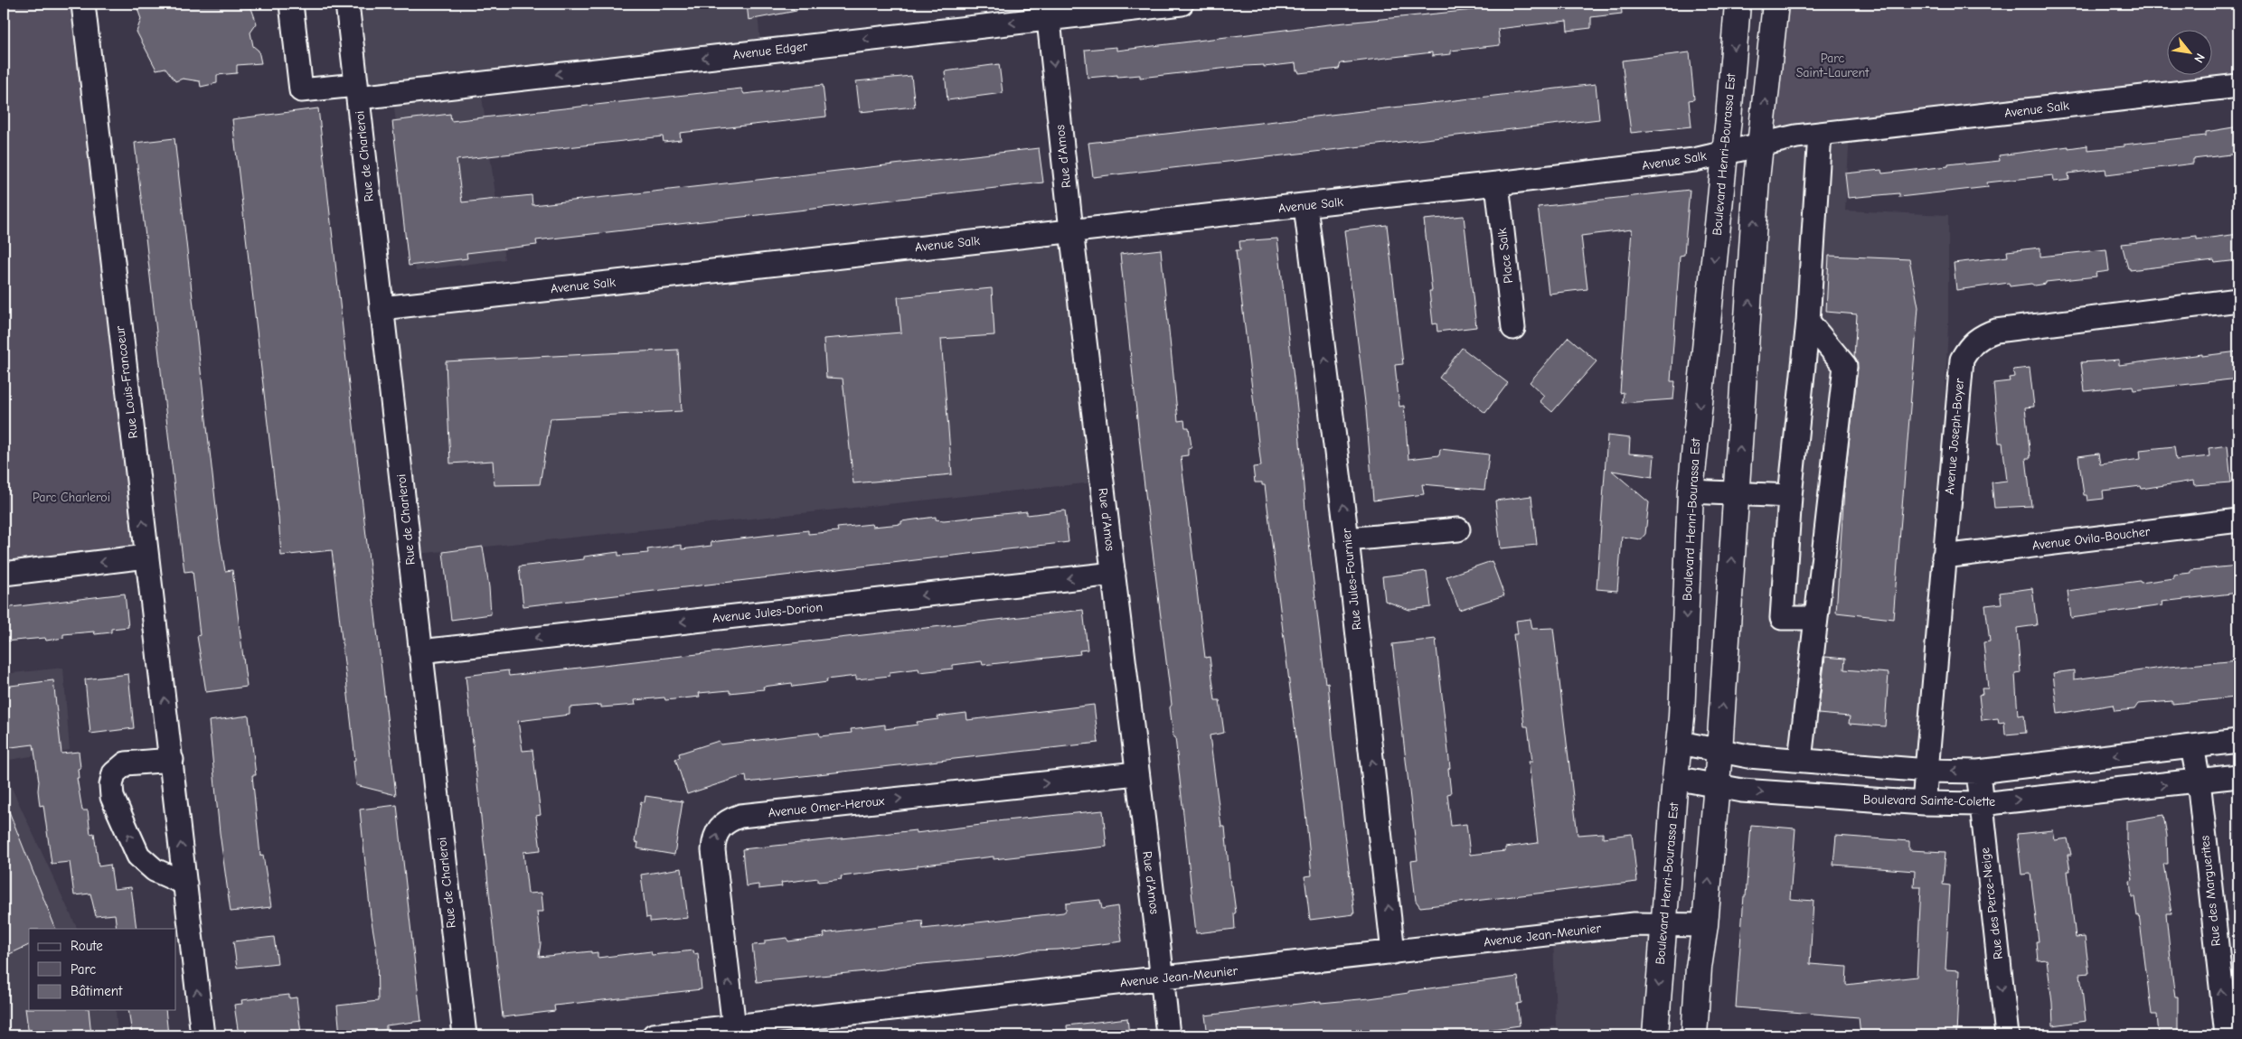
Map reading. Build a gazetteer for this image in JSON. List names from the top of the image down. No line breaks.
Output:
{"streets":{"main road":["Boulevard Henri-Bourassa Est"],"street":["Avenue Edger","Avenue Salk","Rue de Charleroi","Rue d'Amos","Place Salk","Rue Louis-Francoeur","Avenue Joseph-Boyer","Avenue Ovila-Boucher","Rue Jules-Fournier","Avenue Jules-Dorion","Boulevard Sainte-Colette","Avenue Omer-Heroux","Rue des Marguerites","Rue des Perce-Neige","Avenue Jean-Meunier"]},"crossings":[["Avenue Edger","Rue de Charleroi"],["Avenue Edger","Rue d'Amos"],["Avenue Salk","Boulevard Henri-Bourassa Est"],["Avenue Salk","Rue de Charleroi"],["Avenue Salk","Rue d'Amos"],["Avenue Salk","Place Salk"],["Avenue Salk","Rue Jules-Fournier"],["Boulevard Henri-Bourassa Est","Boulevard Sainte-Colette"],["Boulevard Henri-Bourassa Est","Avenue Jean-Meunier"],["Rue de Charleroi","Avenue Jules-Dorion"],["Rue d'Amos","Avenue Jules-Dorion"],["Rue d'Amos","Avenue Omer-Heroux"],["Rue d'Amos","Avenue Jean-Meunier"],["Avenue Joseph-Boyer","Avenue Ovila-Boucher"],["Avenue Joseph-Boyer","Boulevard Sainte-Colette"],["Rue Jules-Fournier","Avenue Jean-Meunier"],["Boulevard Sainte-Colette","Rue des Marguerites"],["Boulevard Sainte-Colette","Rue des Perce-Neige"],["Avenue Omer-Heroux","Avenue Jean-Meunier"]],"one_way":["Avenue Edger","Rue Louis-Francoeur","Rue Jules-Fournier","Avenue Jules-Dorion","Rue des Marguerites","Rue des Perce-Neige"],"parks":["Parc Saint-Laurent","Parc Charleroi"],"legend":["Route","Parc","Bâtiment"],"north":"bottom right"}
